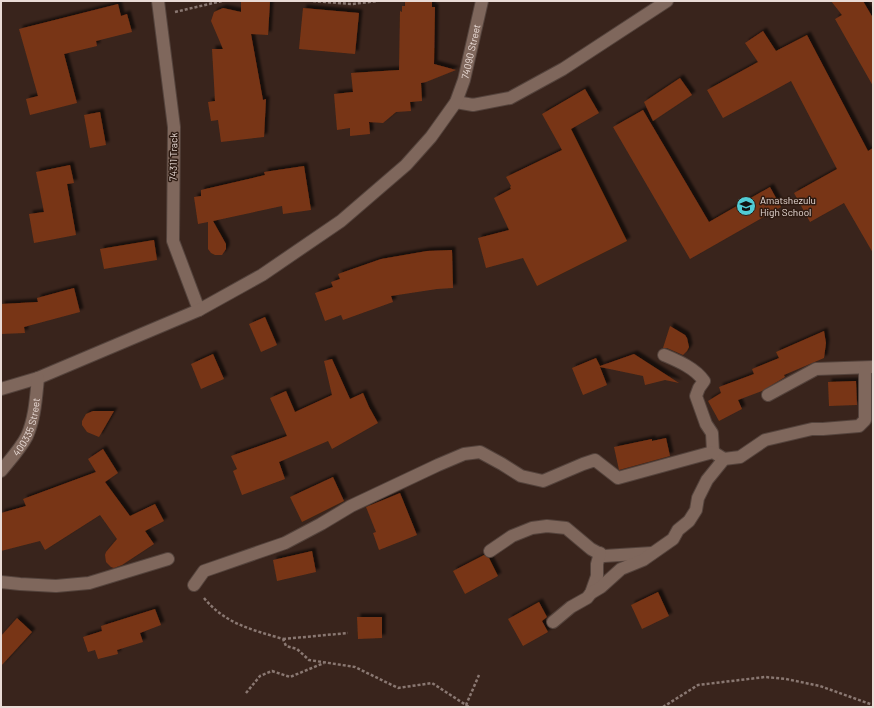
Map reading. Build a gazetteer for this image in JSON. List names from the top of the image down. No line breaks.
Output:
{"streets":{"street":["74090 Street","74311 Track","400335 Street"]},"crossings":[["74090 Street","74311 Track"],["74090 Street","400335 Street"]],"places":{"school or university":["Amatshezulu High School"]}}
